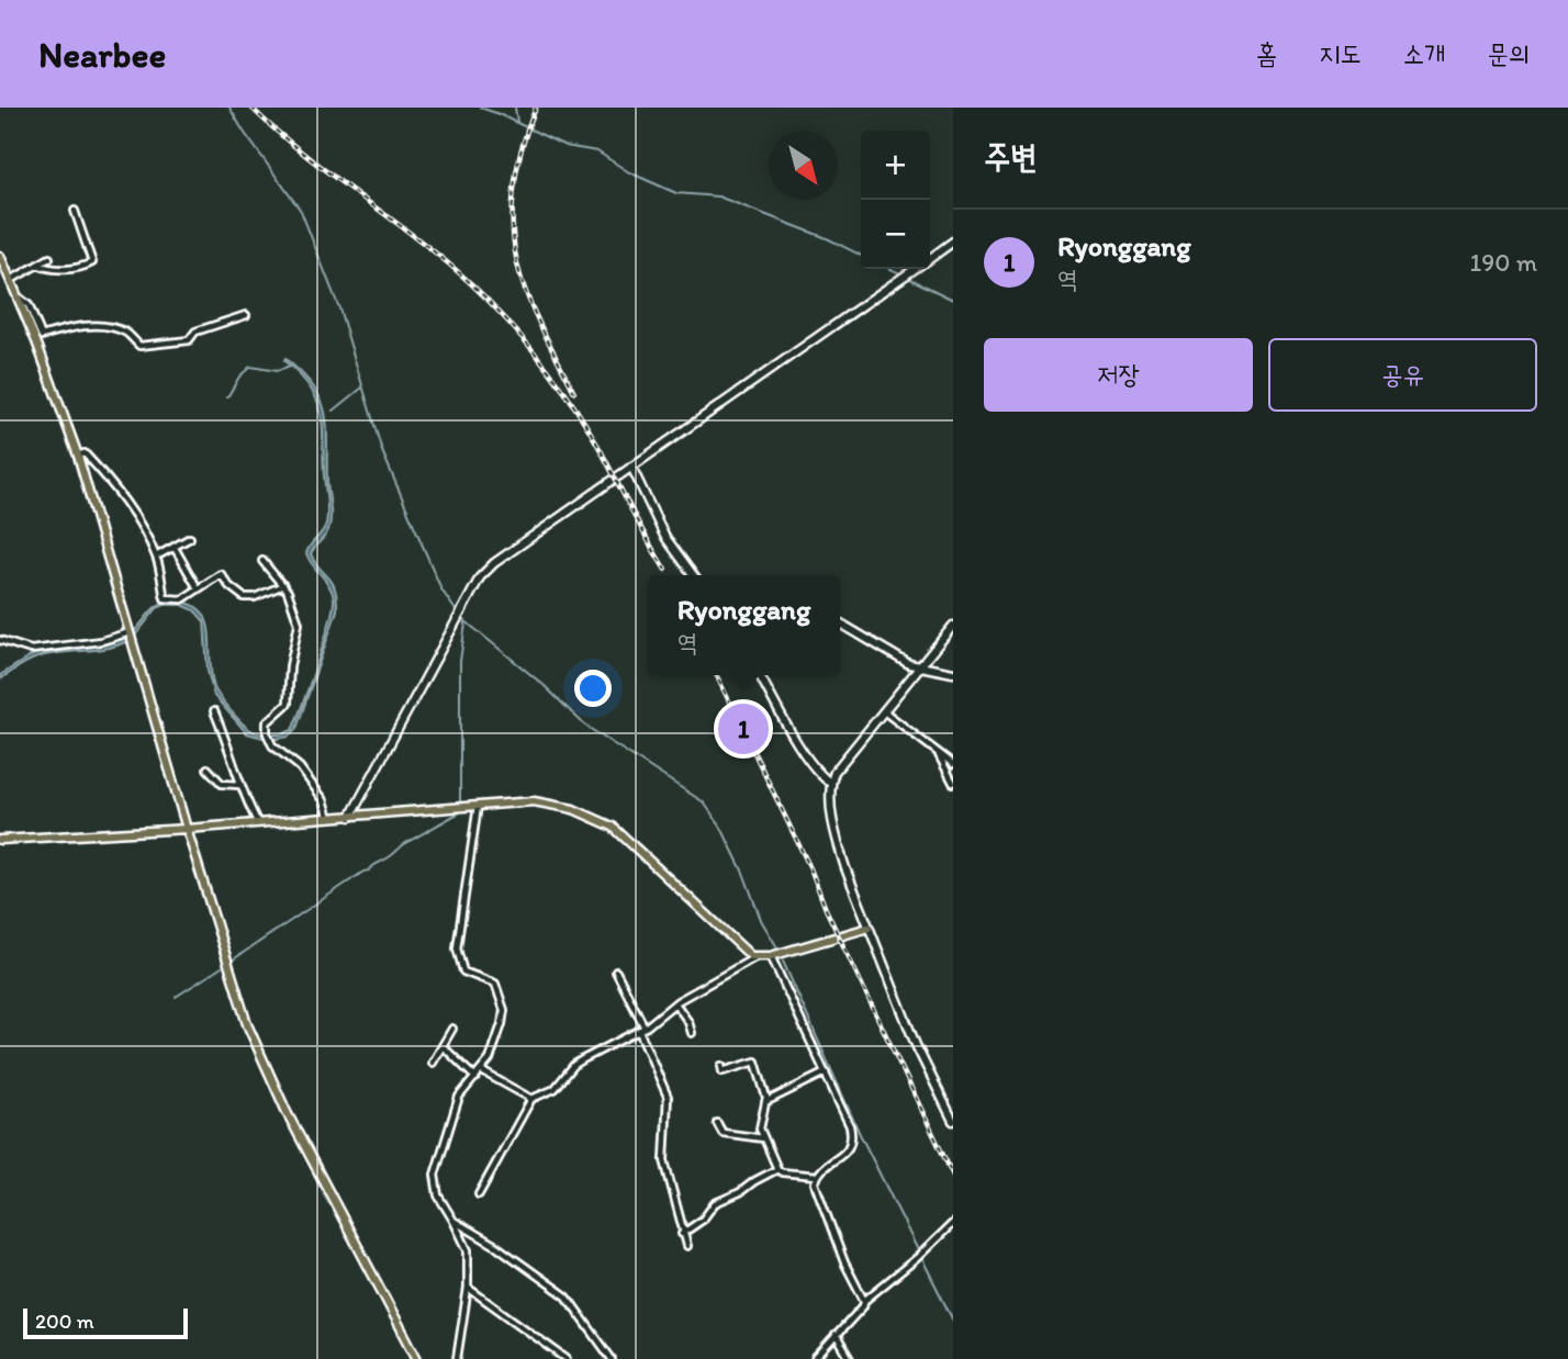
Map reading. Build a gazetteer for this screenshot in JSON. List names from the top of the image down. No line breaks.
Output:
{"scale_bar":"200 m","north":"bottom right","page":{"header":"Nearbee","nav":["홈","지도","소개","문의"],"heading":"주변","map_buttons":["+","−"],"list":[{"mark":"1","name":"Ryonggang","note":"역","value":"190 m"}],"buttons":["저장","공유"],"popup":["Ryonggang","역"],"pins":"1","scale":"200 m"}}
